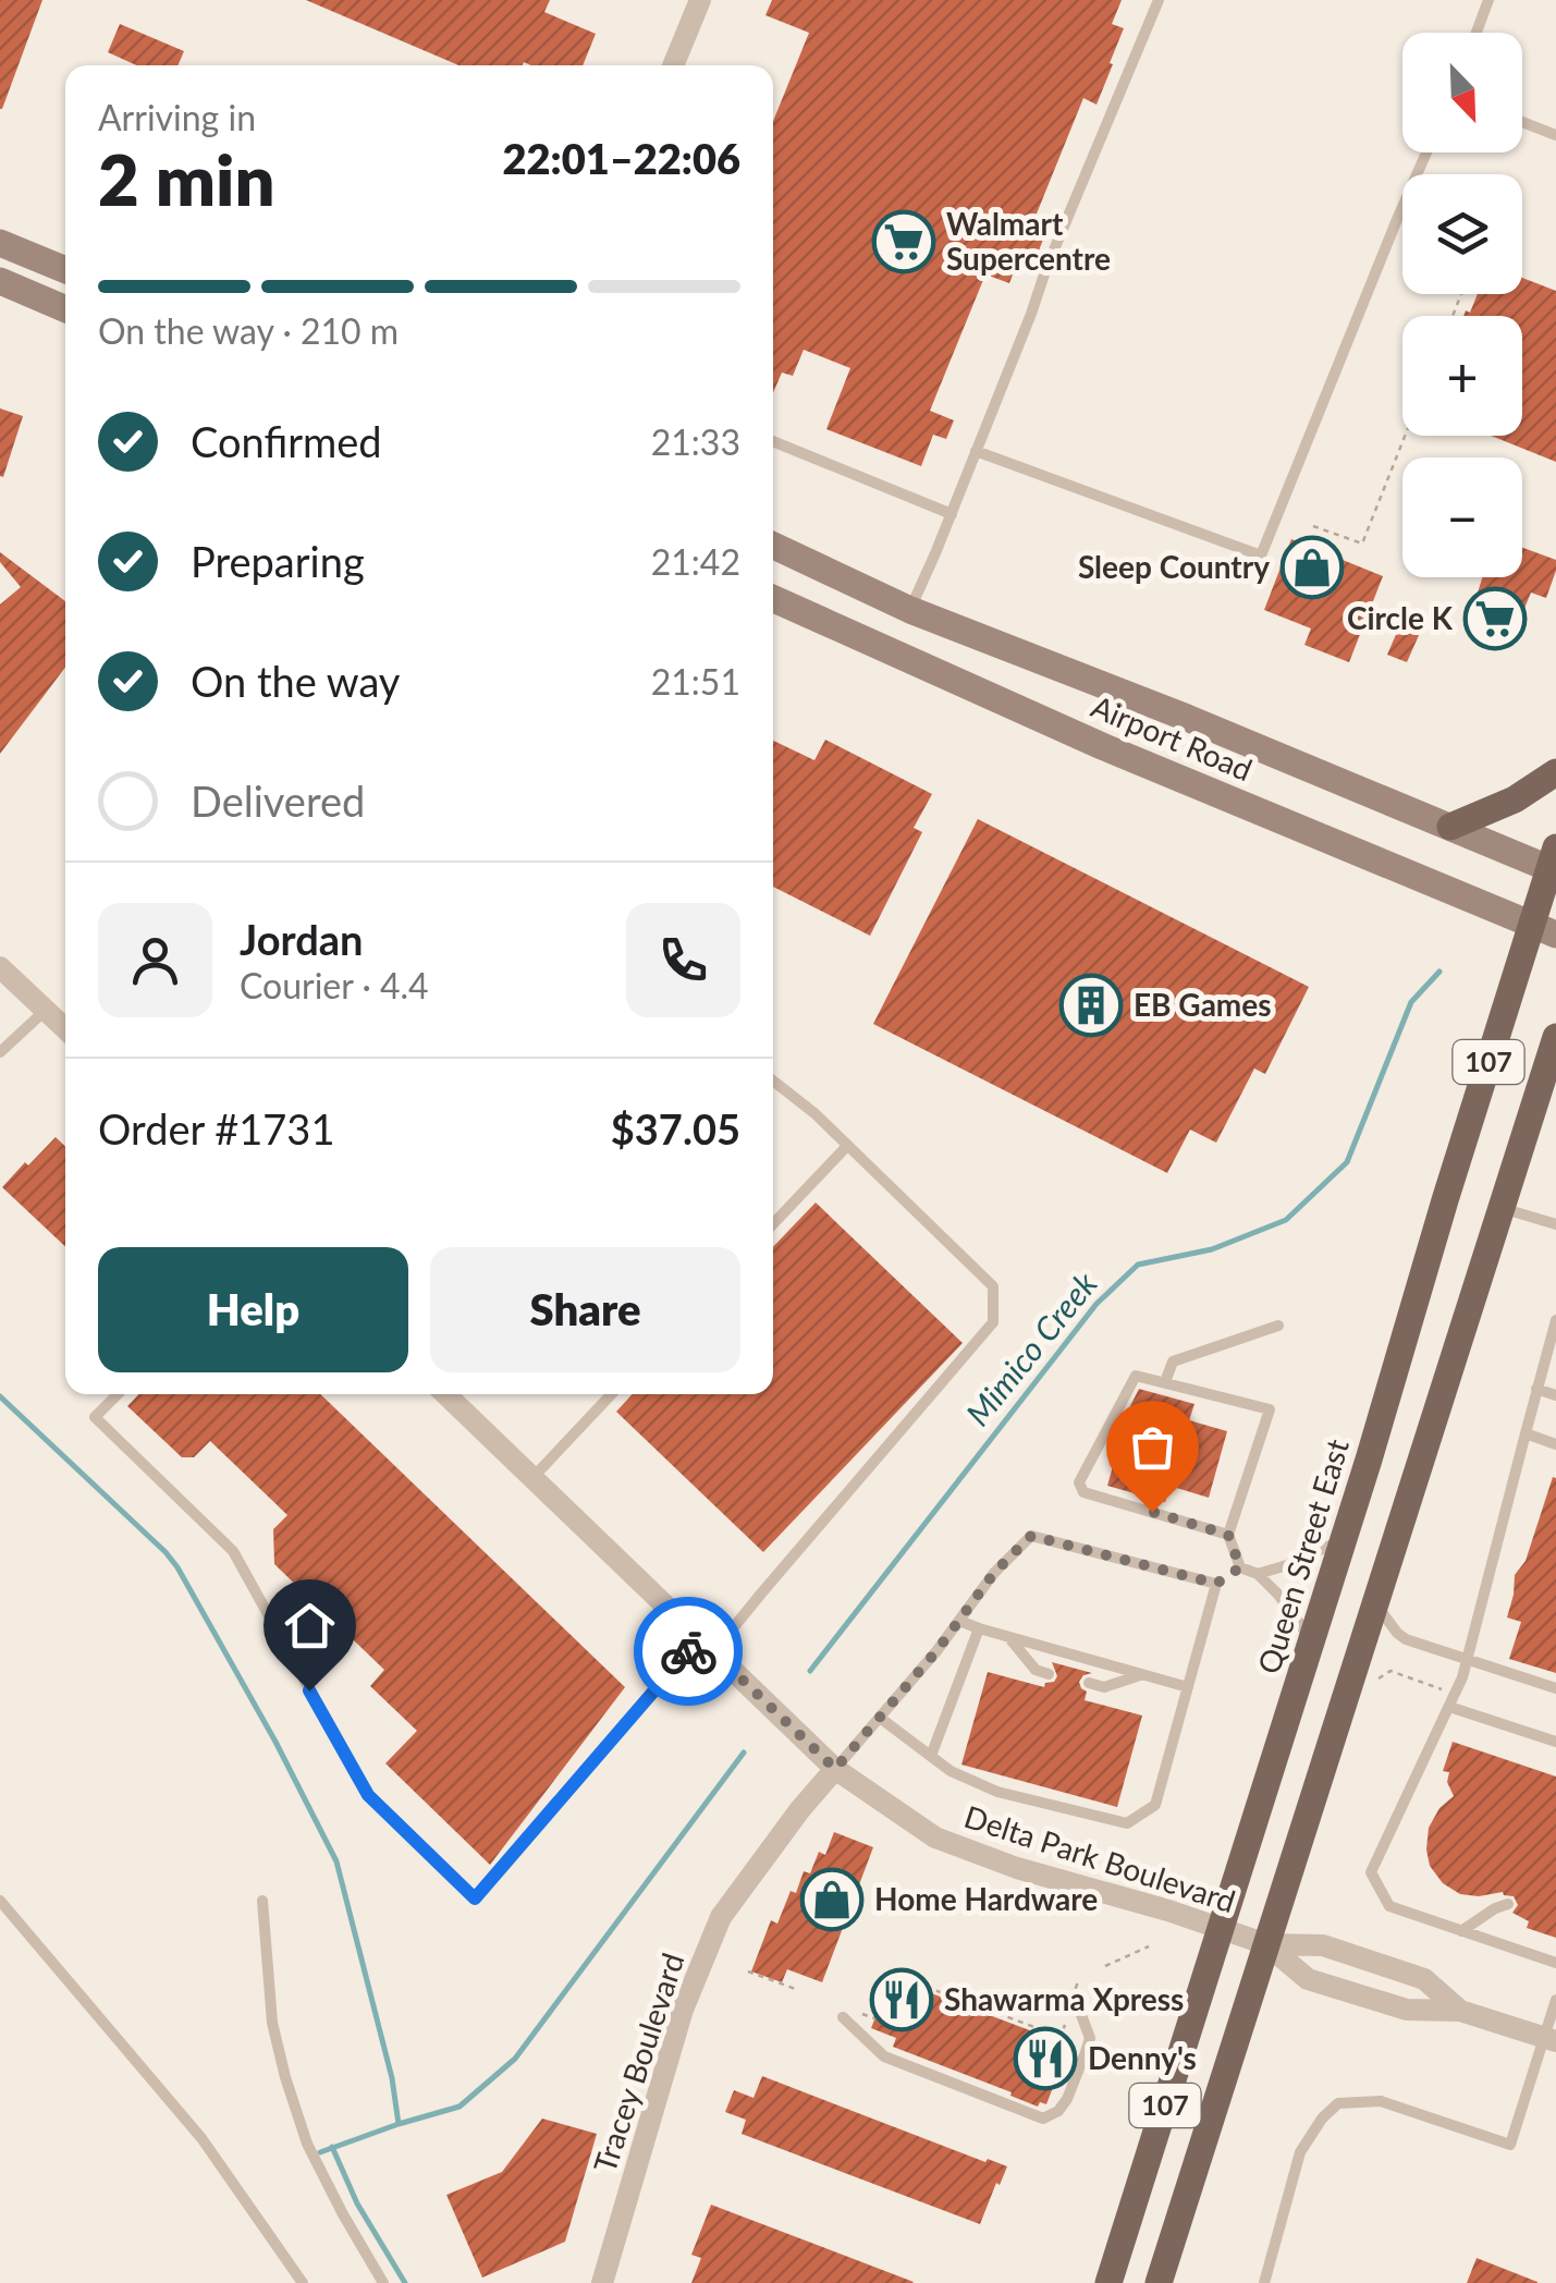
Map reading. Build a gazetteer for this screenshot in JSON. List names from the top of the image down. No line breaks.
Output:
{"streets":{"main road":["Airport Road","107","Queen Street East"],"street":["Delta Park Boulevard","Tracey Boulevard"]},"crossings":[["Airport Road","Queen Street East"],["107","Delta Park Boulevard"],["Queen Street East","Delta Park Boulevard"],["Delta Park Boulevard","Tracey Boulevard"]],"water":["Mimico Creek"],"places":{"supermarket":["Walmart Supercentre","Circle K"],"shop":["Sleep Country","Home Hardware"],"building":["EB Games"],"restaurant":["Shawarma Xpress","Denny's"]},"north":"bottom right","page":{"map_buttons":["+","−"],"heading":["2 min","Arriving in","22:01–22:06"],"panel":["Jordan","Courier · 4.4","Order #1731","$37.05"],"bar":"On the way · 210 m","list":[["Confirmed","21:33"],["Preparing","21:42"],["On the way","21:51"],"Delivered"],"buttons":["Help","Share"]}}
